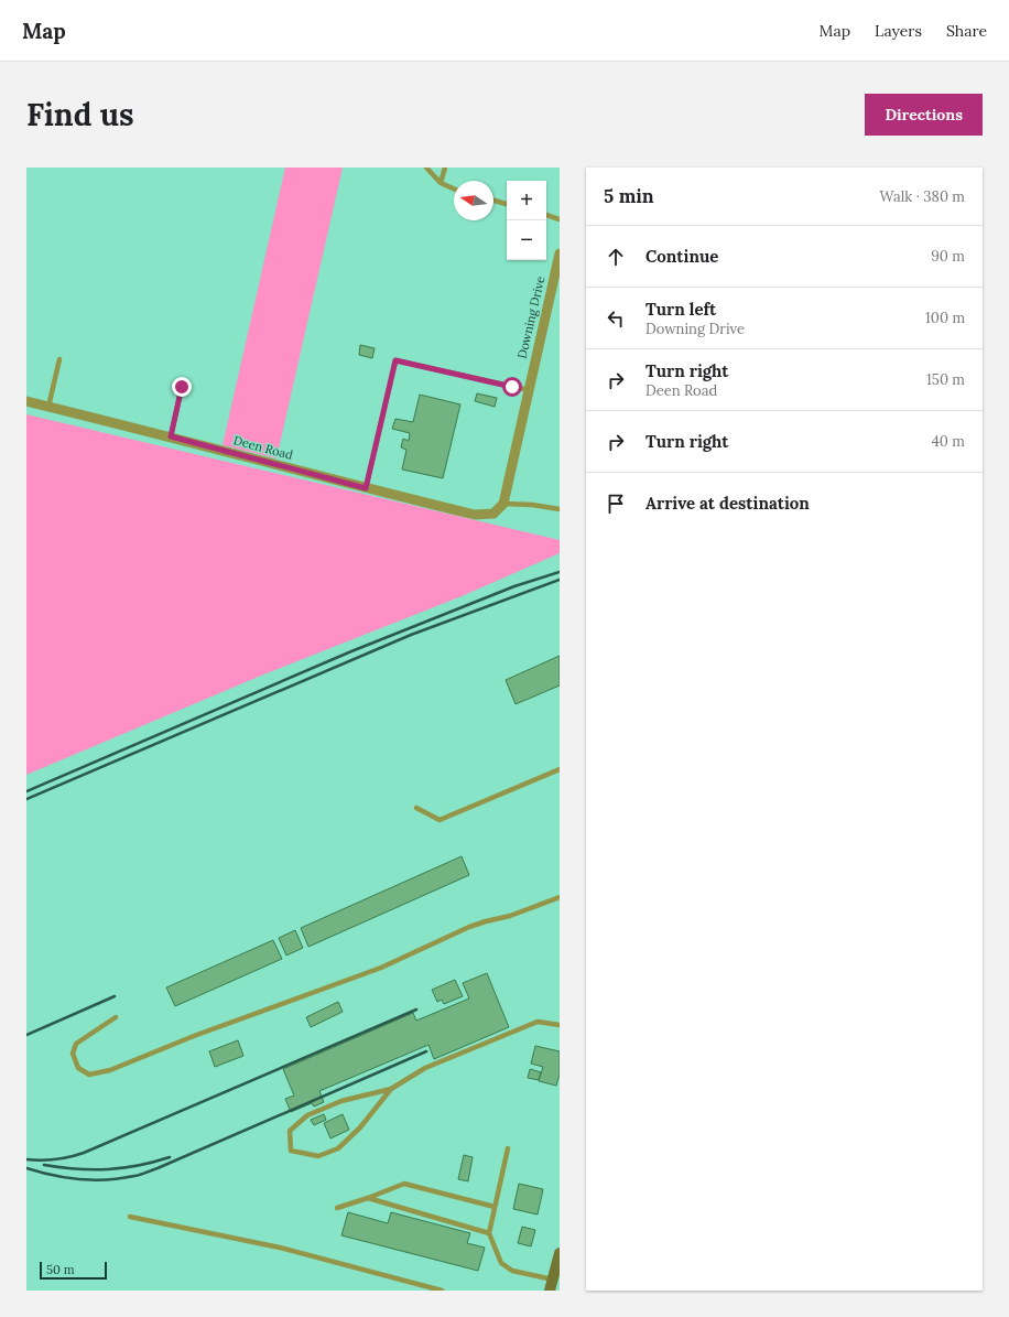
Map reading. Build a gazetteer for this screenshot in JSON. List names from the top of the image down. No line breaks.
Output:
{"streets":{"street":["Downing Drive","Deen Road"]},"crossings":[["Downing Drive","Deen Road"]],"scale_bar":"50 m","north":"left","page":{"header":"Map","nav":["Map","Layers","Share"],"buttons":"Directions","title":"Find us","heading":["5 min","Walk · 380 m"],"map_buttons":["+","−"],"list":[["Continue","90 m"],["Turn left","Downing Drive","100 m"],["Turn right","Deen Road","150 m"],["Turn right","40 m"],"Arrive at destination"],"scale":"50 m"}}
